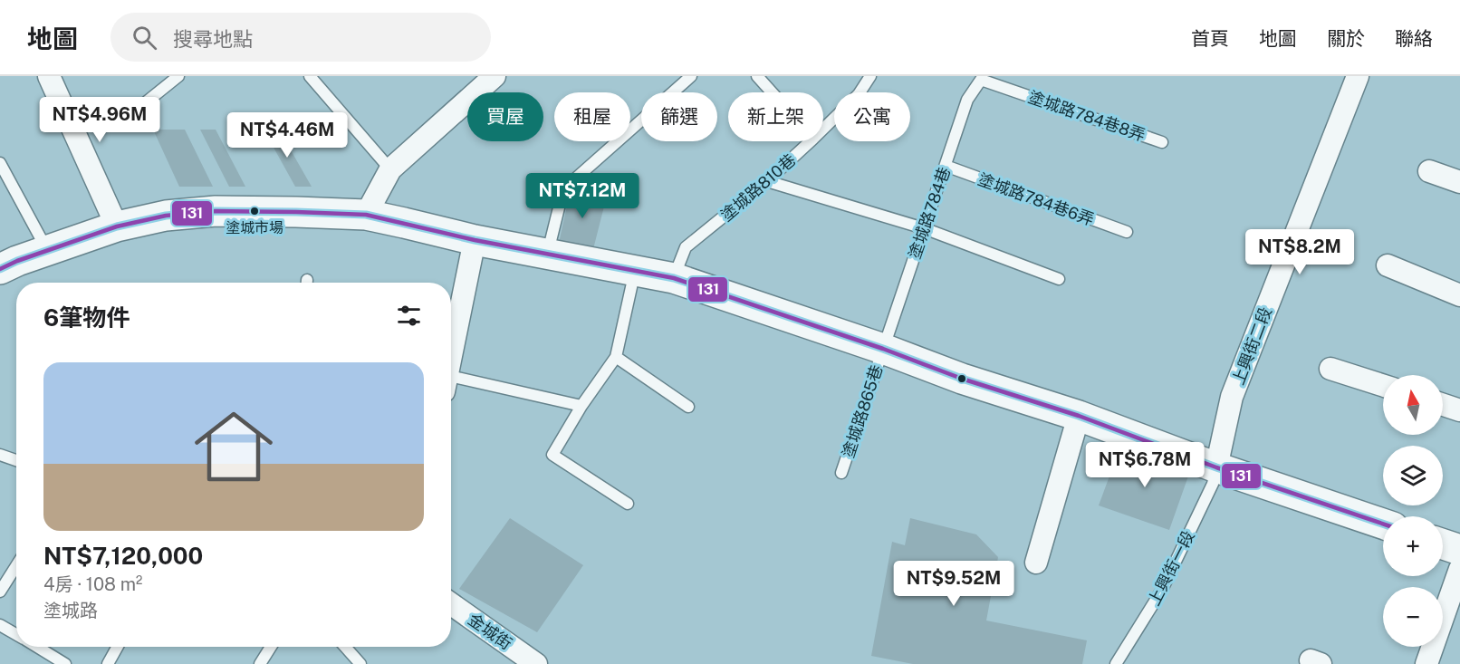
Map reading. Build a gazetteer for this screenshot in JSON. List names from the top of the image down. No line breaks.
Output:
{"streets":{"street":["上興街二段","金城街"],"lane":["塗城路784巷8弄","塗城路810巷","塗城路784巷6弄","塗城路784巷","塗城路865巷","上興街一段"]},"crossings":[["塗城路784巷8弄","塗城路784巷"],["塗城路784巷6弄","塗城路784巷"],["塗城路784巷","塗城路865巷"],["上興街二段","上興街一段"]],"places":["塗城市場"],"lines":["transit line 131"],"north":"top","page":{"header":"地圖","search":"搜尋地點","nav":["首頁","地圖","關於","聯絡"],"chip":["買屋","租屋","篩選","新上架","公寓"],"price":["NT$4.96M","NT$4.46M","NT$7.12M","NT$8.2M","NT$6.78M","NT$9.52M"],"heading":"6筆物件","list":[{"name":"NT$7,120,000","note":"4房 · 108 m² · 塗城路"}],"map_buttons":["+","−"]}}
